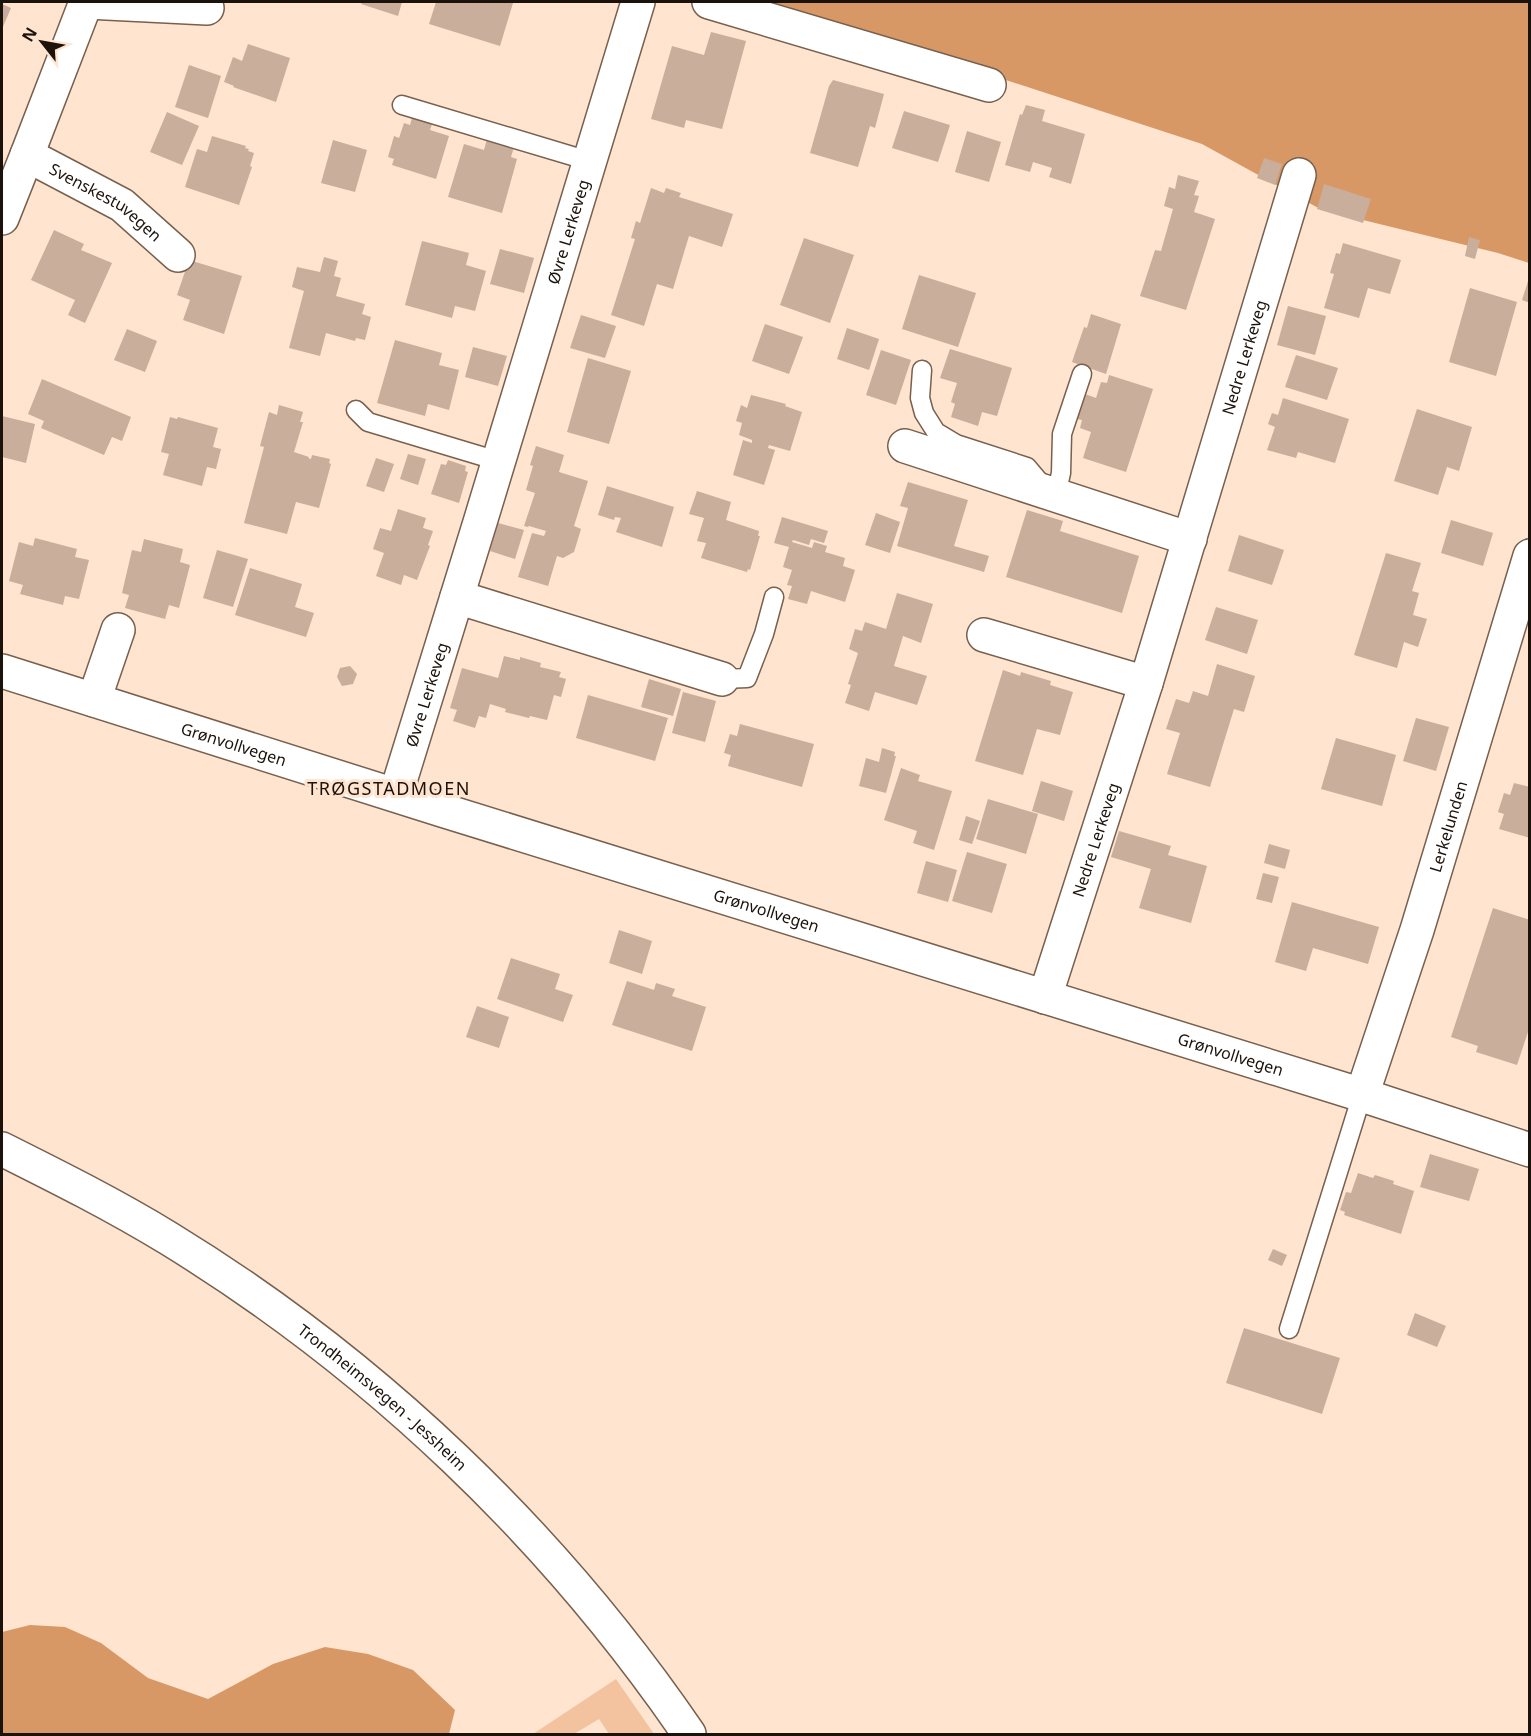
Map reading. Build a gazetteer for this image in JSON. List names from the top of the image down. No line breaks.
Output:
{"streets":{"street":["Svenskestuvegen","Øvre Lerkeveg","Nedre Lerkeveg","Grønvollvegen","Lerkelunden","Trondheimsvegen - Jessheim"]},"crossings":[["Øvre Lerkeveg","Grønvollvegen"],["Nedre Lerkeveg","Grønvollvegen"],["Grønvollvegen","Lerkelunden"]],"districts":["TRØGSTADMOEN"],"north":"top left"}
